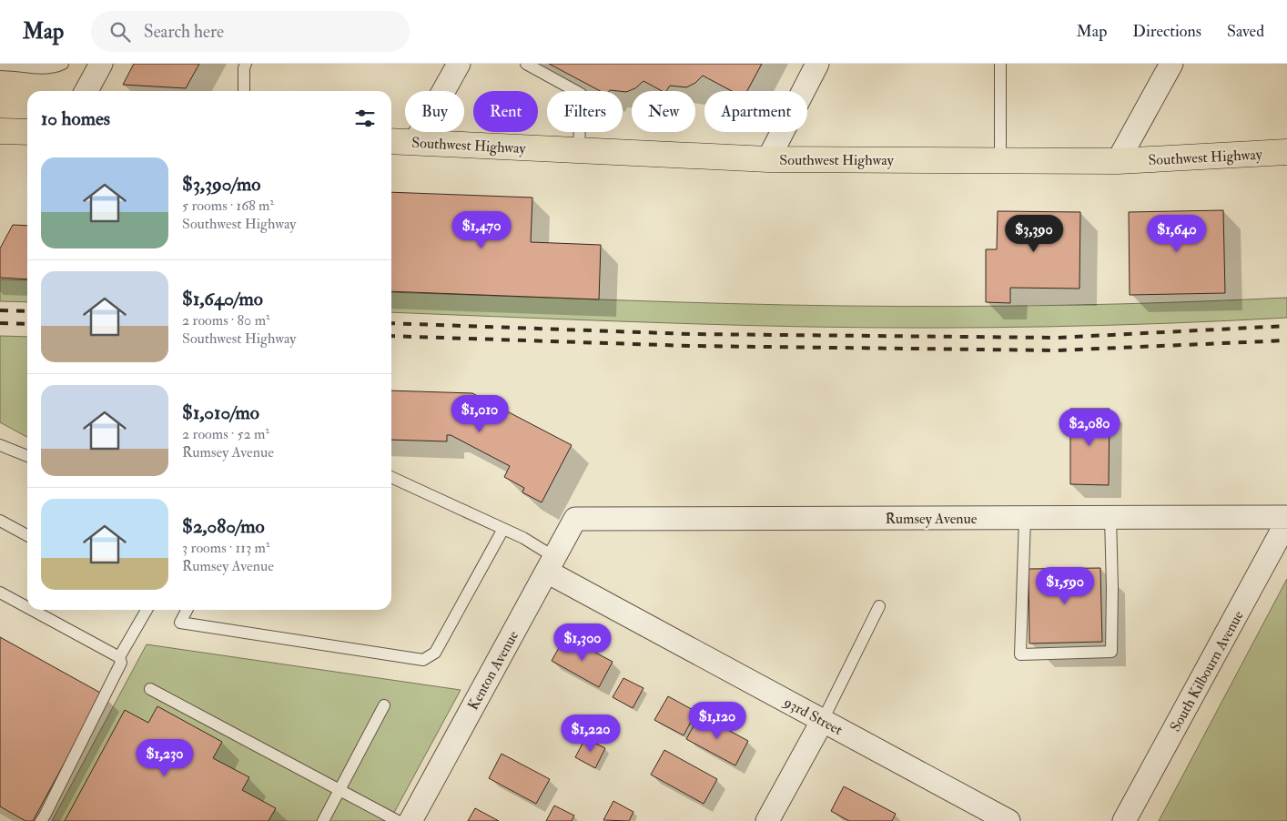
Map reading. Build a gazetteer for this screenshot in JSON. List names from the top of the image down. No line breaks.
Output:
{"streets":{"main road":["Southwest Highway"],"street":["Rumsey Avenue","Kenton Avenue","South Kilbourn Avenue","93rd Street"]},"crossings":[["Rumsey Avenue","Kenton Avenue"],["Kenton Avenue","93rd Street"]],"page":{"header":"Map","search":"Search here","nav":["Map","Directions","Saved"],"chip":["Buy","Rent","Filters","New","Apartment"],"heading":"10 homes","list":[{"name":"$3,390/mo","note":"5 rooms · 168 m² · Southwest Highway"},{"name":"$1,640/mo","note":"2 rooms · 80 m² · Southwest Highway"},{"name":"$1,010/mo","note":"2 rooms · 52 m² · Rumsey Avenue"},{"name":"$2,080/mo","note":"3 rooms · 113 m² · Rumsey Avenue"}],"price":["$1,470","$3,390","$1,640","$1,010","$2,080","$1,590","$1,300","$1,120","$1,220","$1,230"]}}
